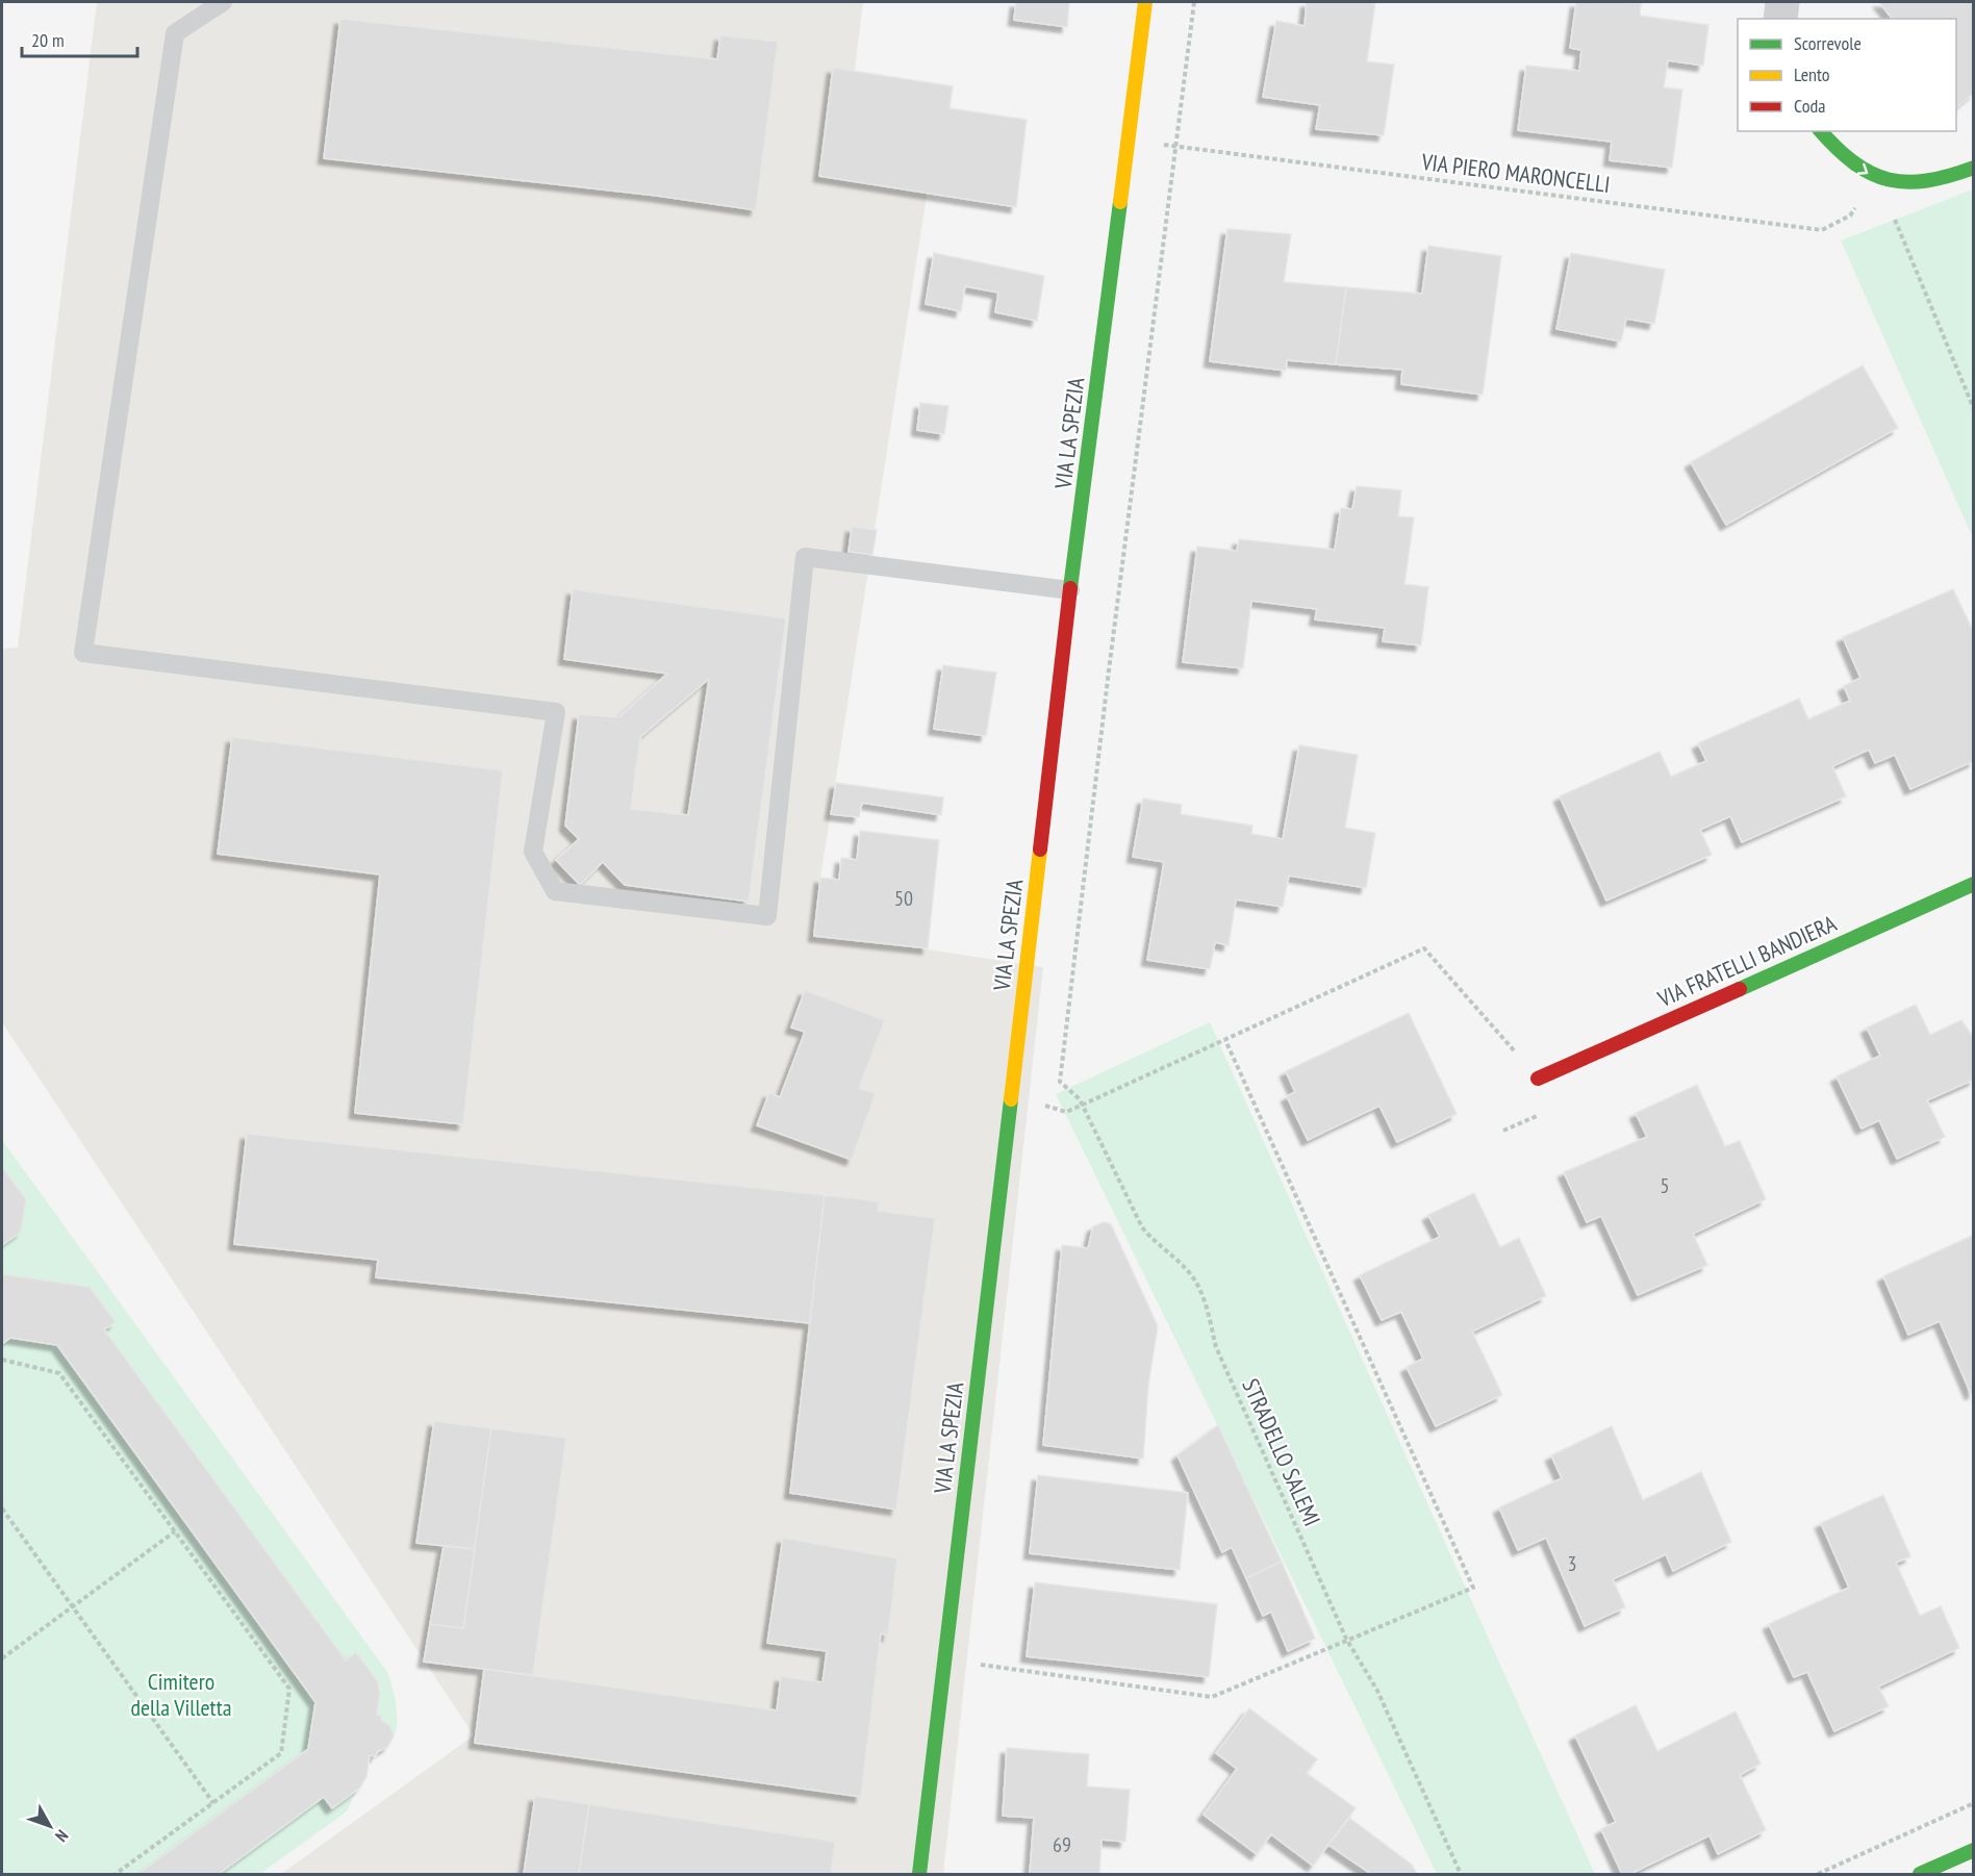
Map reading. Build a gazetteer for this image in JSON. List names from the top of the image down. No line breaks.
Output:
{"streets":{"main road":["VIA LA SPEZIA","VIA FRATELLI BANDIERA"],"path":["VIA PIERO MARONCELLI","STRADELLO SALEMI"]},"crossings":[["VIA PIERO MARONCELLI","VIA LA SPEZIA"],["VIA PIERO MARONCELLI","STRADELLO SALEMI"]],"parks":["Cimitero della Villetta"],"house_numbers":["50","5","3","69"],"legend":["Scorrevole","Lento","Coda"],"scale_bar":"20 m","north":"bottom right"}
